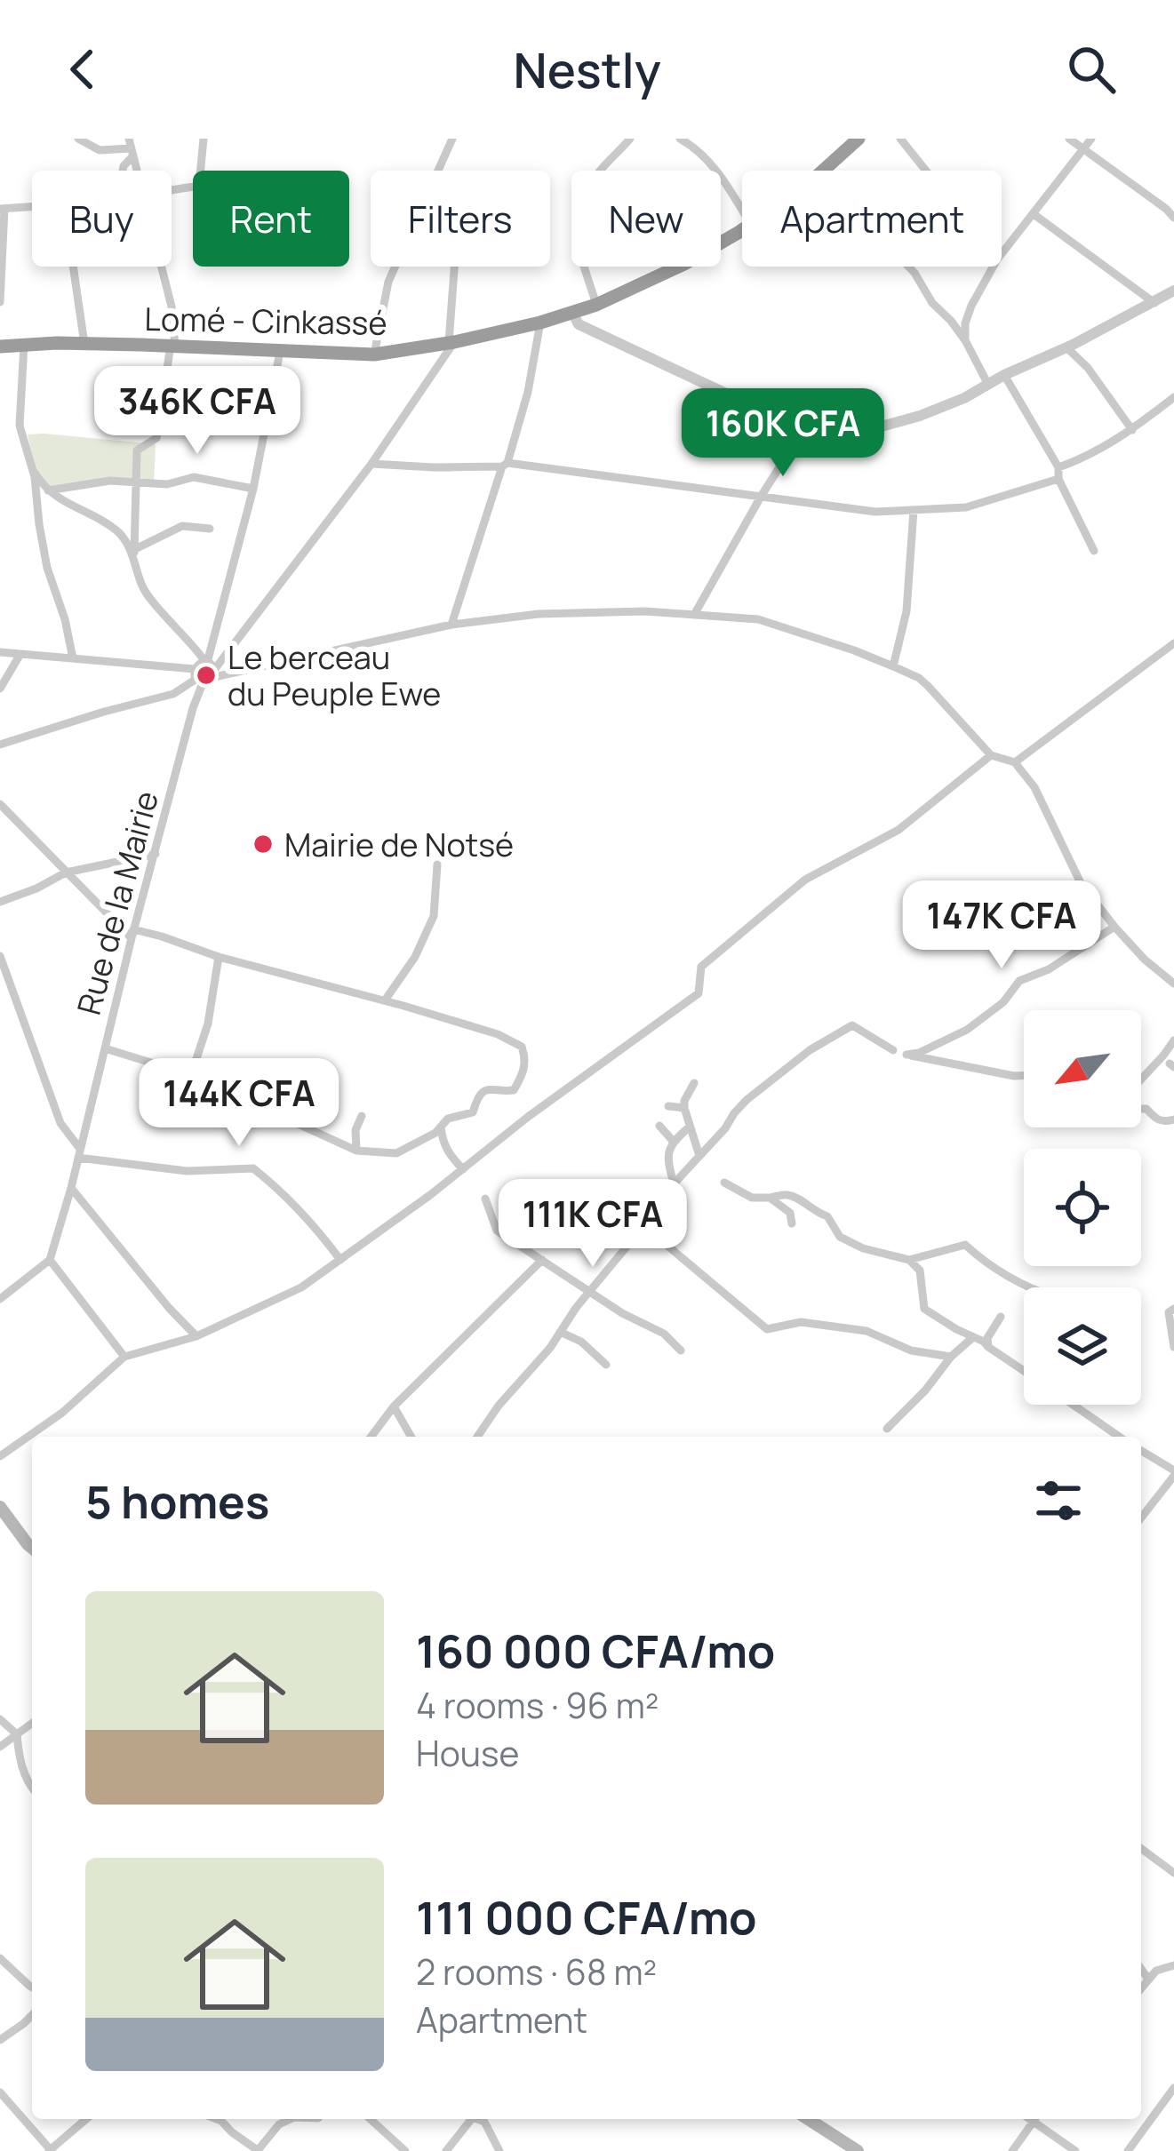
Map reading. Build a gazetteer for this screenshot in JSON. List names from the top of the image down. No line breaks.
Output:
{"streets":{"highway":["Lomé - Cinkassé"],"street":["Rue de la Mairie"]},"places":["Le berceau du Peuple Ewe","Mairie de Notsé"],"north":"bottom left","page":{"header":"Nestly","chip":["Buy","Rent","Filters","New","Apartment"],"price":["346K CFA","160K CFA","147K CFA","144K CFA","111K CFA"],"heading":"5 homes","list":[{"name":"160 000 CFA/mo","note":"4 rooms · 96 m² · House"},{"name":"111 000 CFA/mo","note":"2 rooms · 68 m² · Apartment"}]}}
